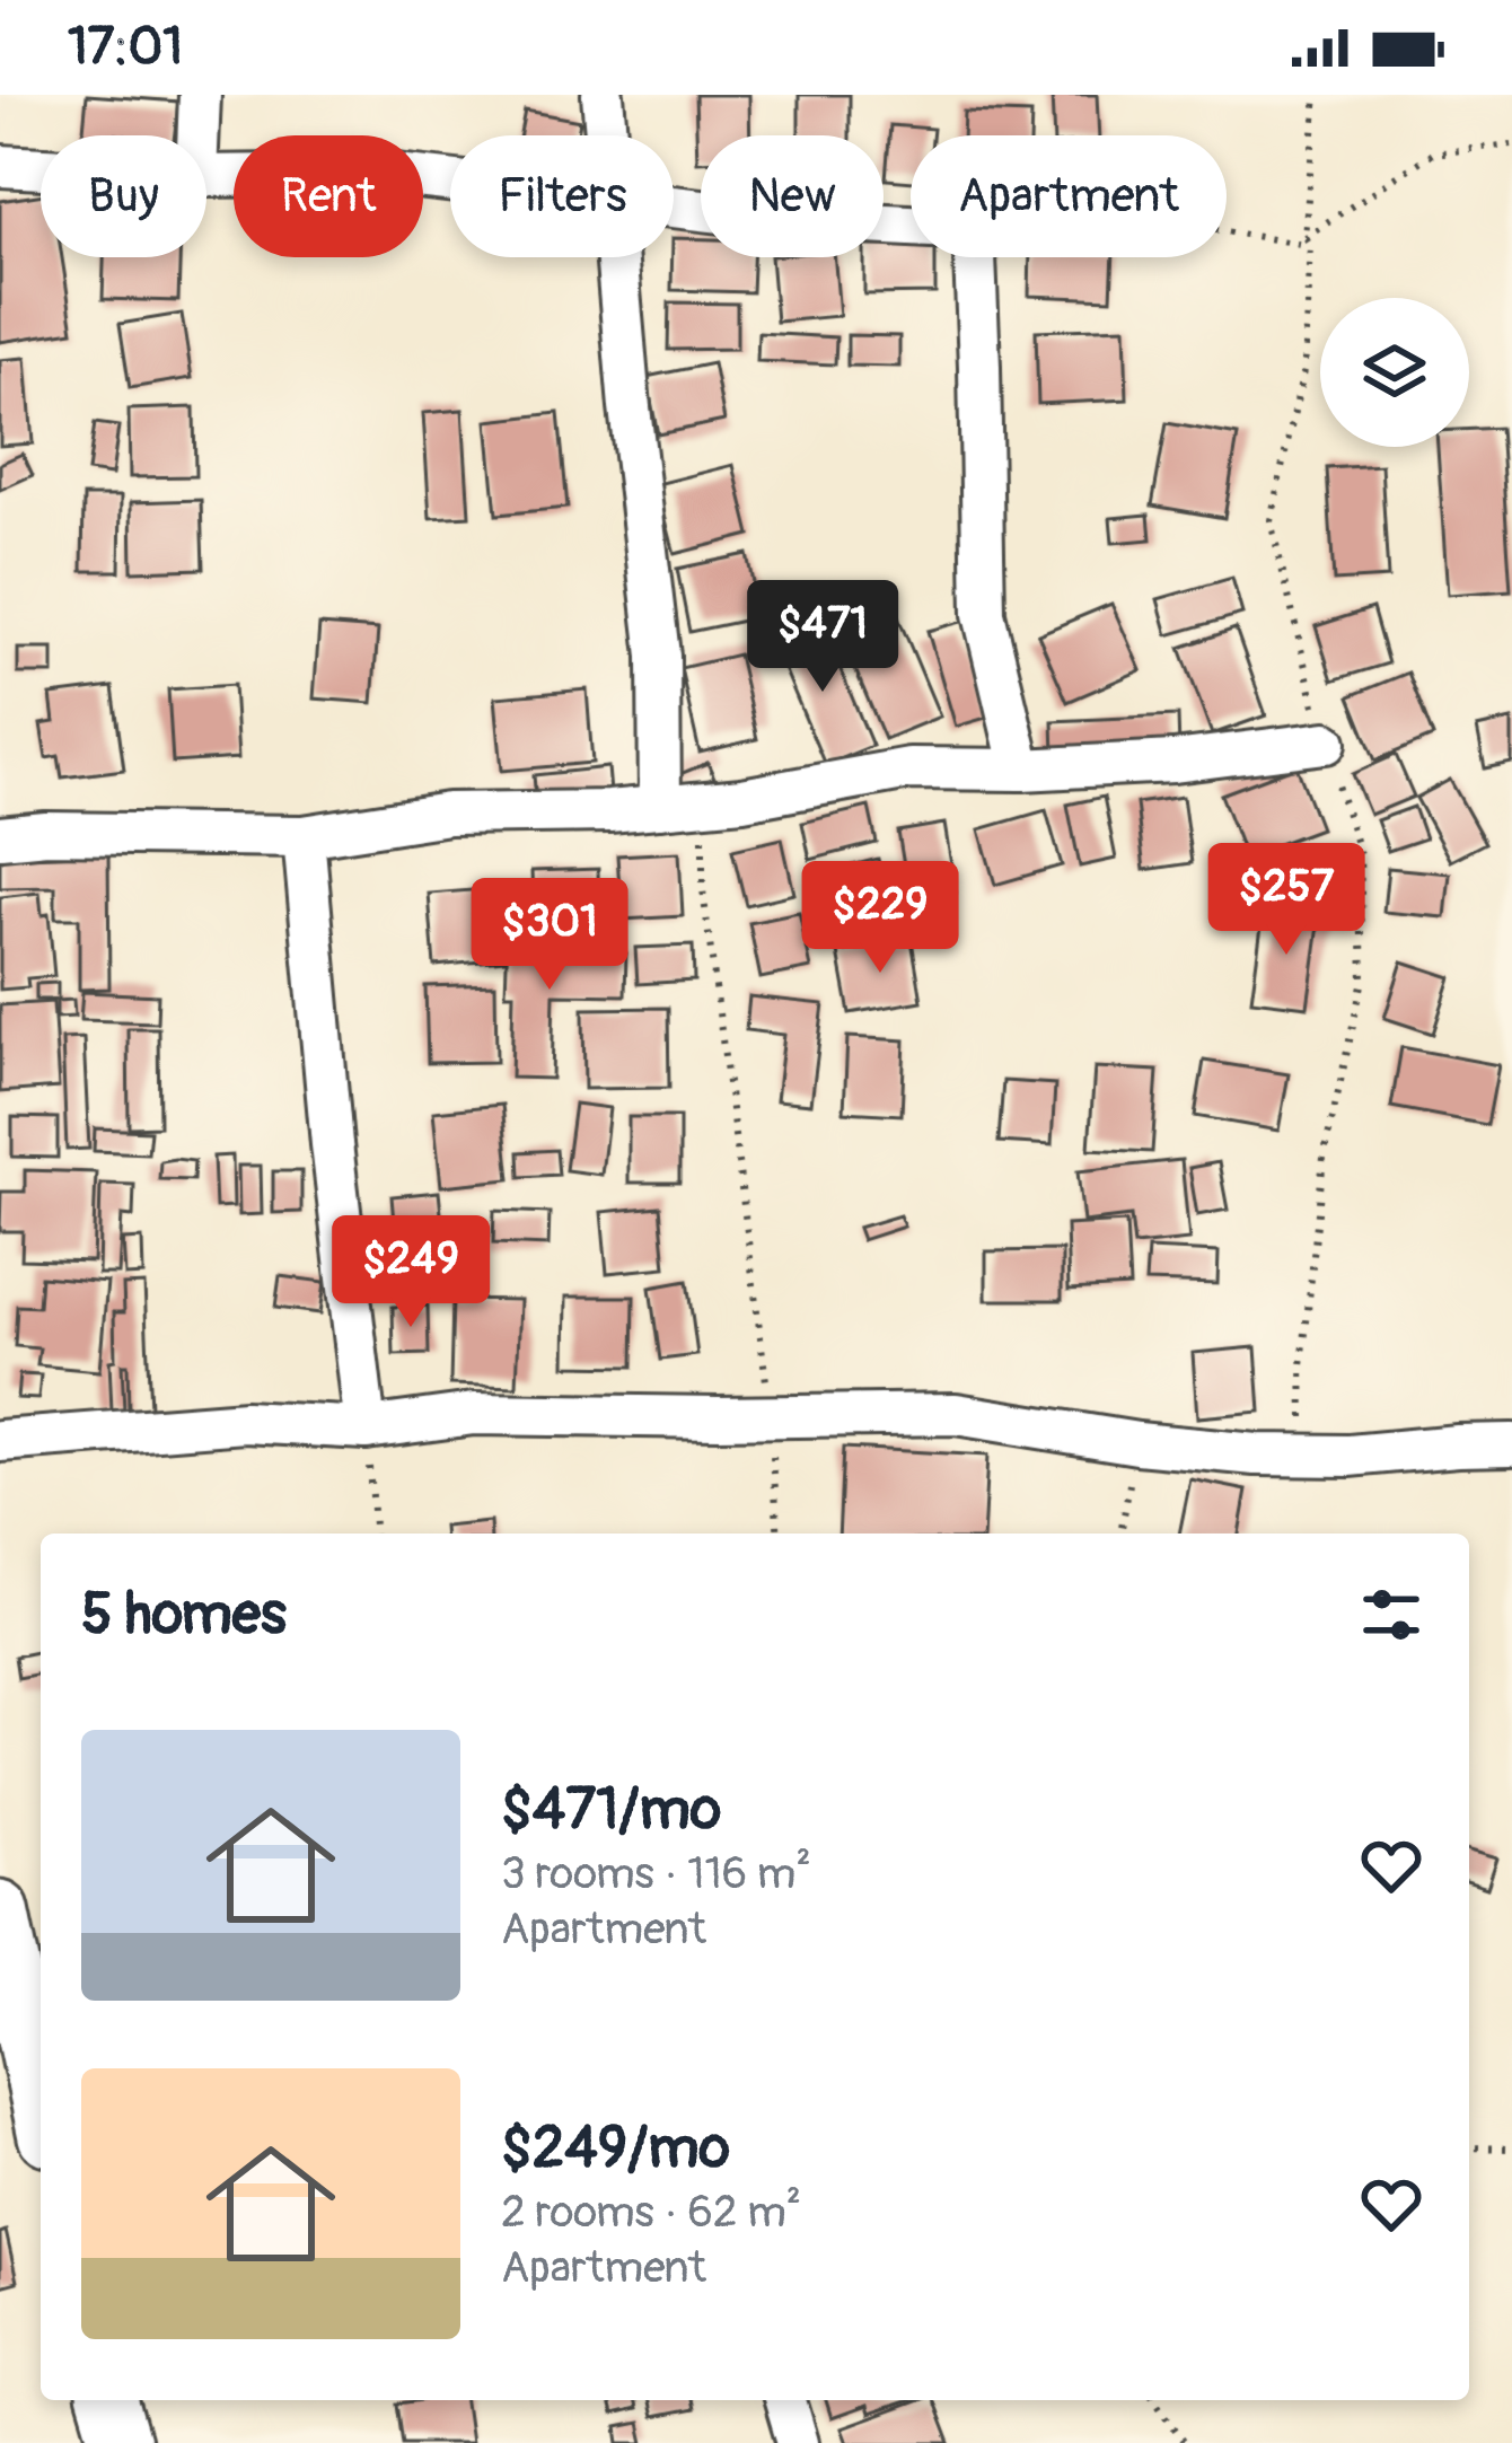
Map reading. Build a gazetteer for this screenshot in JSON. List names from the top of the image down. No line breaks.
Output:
{"page":{"status":"17:01","chip":["Buy","Rent","Filters","New","Apartment"],"price":["$471","$257","$229","$301","$249"],"heading":"5 homes","list":[{"name":"$471/mo","note":"3 rooms · 116 m² · Apartment"},{"name":"$249/mo","note":"2 rooms · 62 m² · Apartment"}]}}
